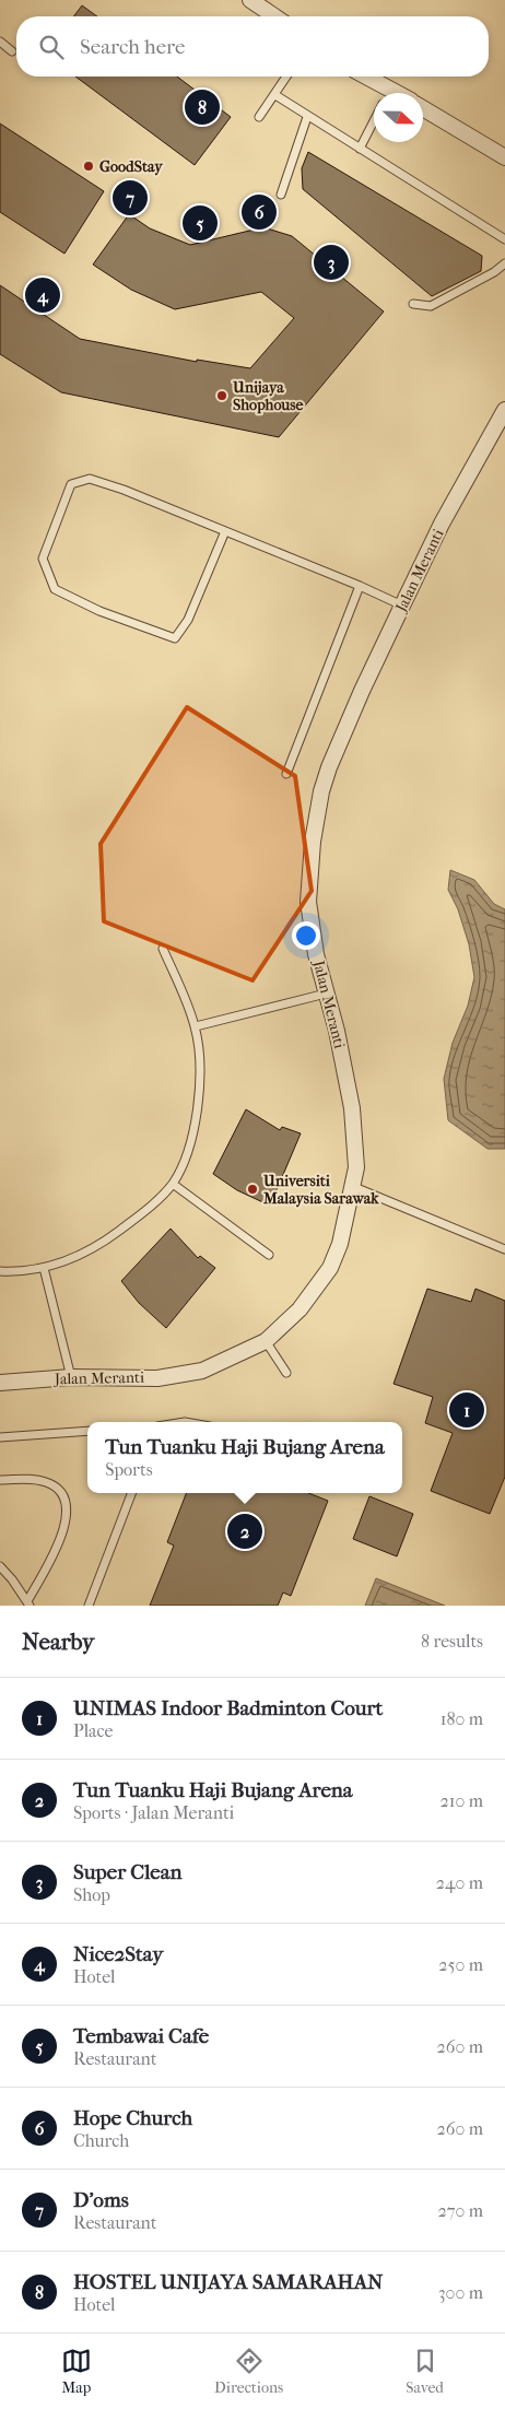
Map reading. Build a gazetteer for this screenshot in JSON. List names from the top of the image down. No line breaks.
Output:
{"streets":{"street":["Jalan Meranti"]},"places":["GoodStay","Unijaya Shophouse","Universiti Malaysia Sarawak"],"north":"right","page":{"search":"Search here","pins":["8","7","6","5","3","4","1","2"],"popup":["Tun Tuanku Haji Bujang Arena","Sports"],"heading":["Nearby","8 results"],"list":[{"mark":"1","name":"UNIMAS Indoor Badminton Court","note":"Place","value":"180 m"},{"mark":"2","name":"Tun Tuanku Haji Bujang Arena","note":"Sports · Jalan Meranti","value":"210 m"},{"mark":"3","name":"Super Clean","note":"Shop","value":"240 m"},{"mark":"4","name":"Nice2Stay","note":"Hotel","value":"250 m"},{"mark":"5","name":"Tembawai Cafe","note":"Restaurant","value":"260 m"},{"mark":"6","name":"Hope Church","note":"Church","value":"260 m"},{"mark":"7","name":"D'oms","note":"Restaurant","value":"270 m"},{"mark":"8","name":"HOSTEL UNIJAYA SAMARAHAN","note":"Hotel","value":"300 m"}],"nav":["Map","Directions","Saved"]}}
